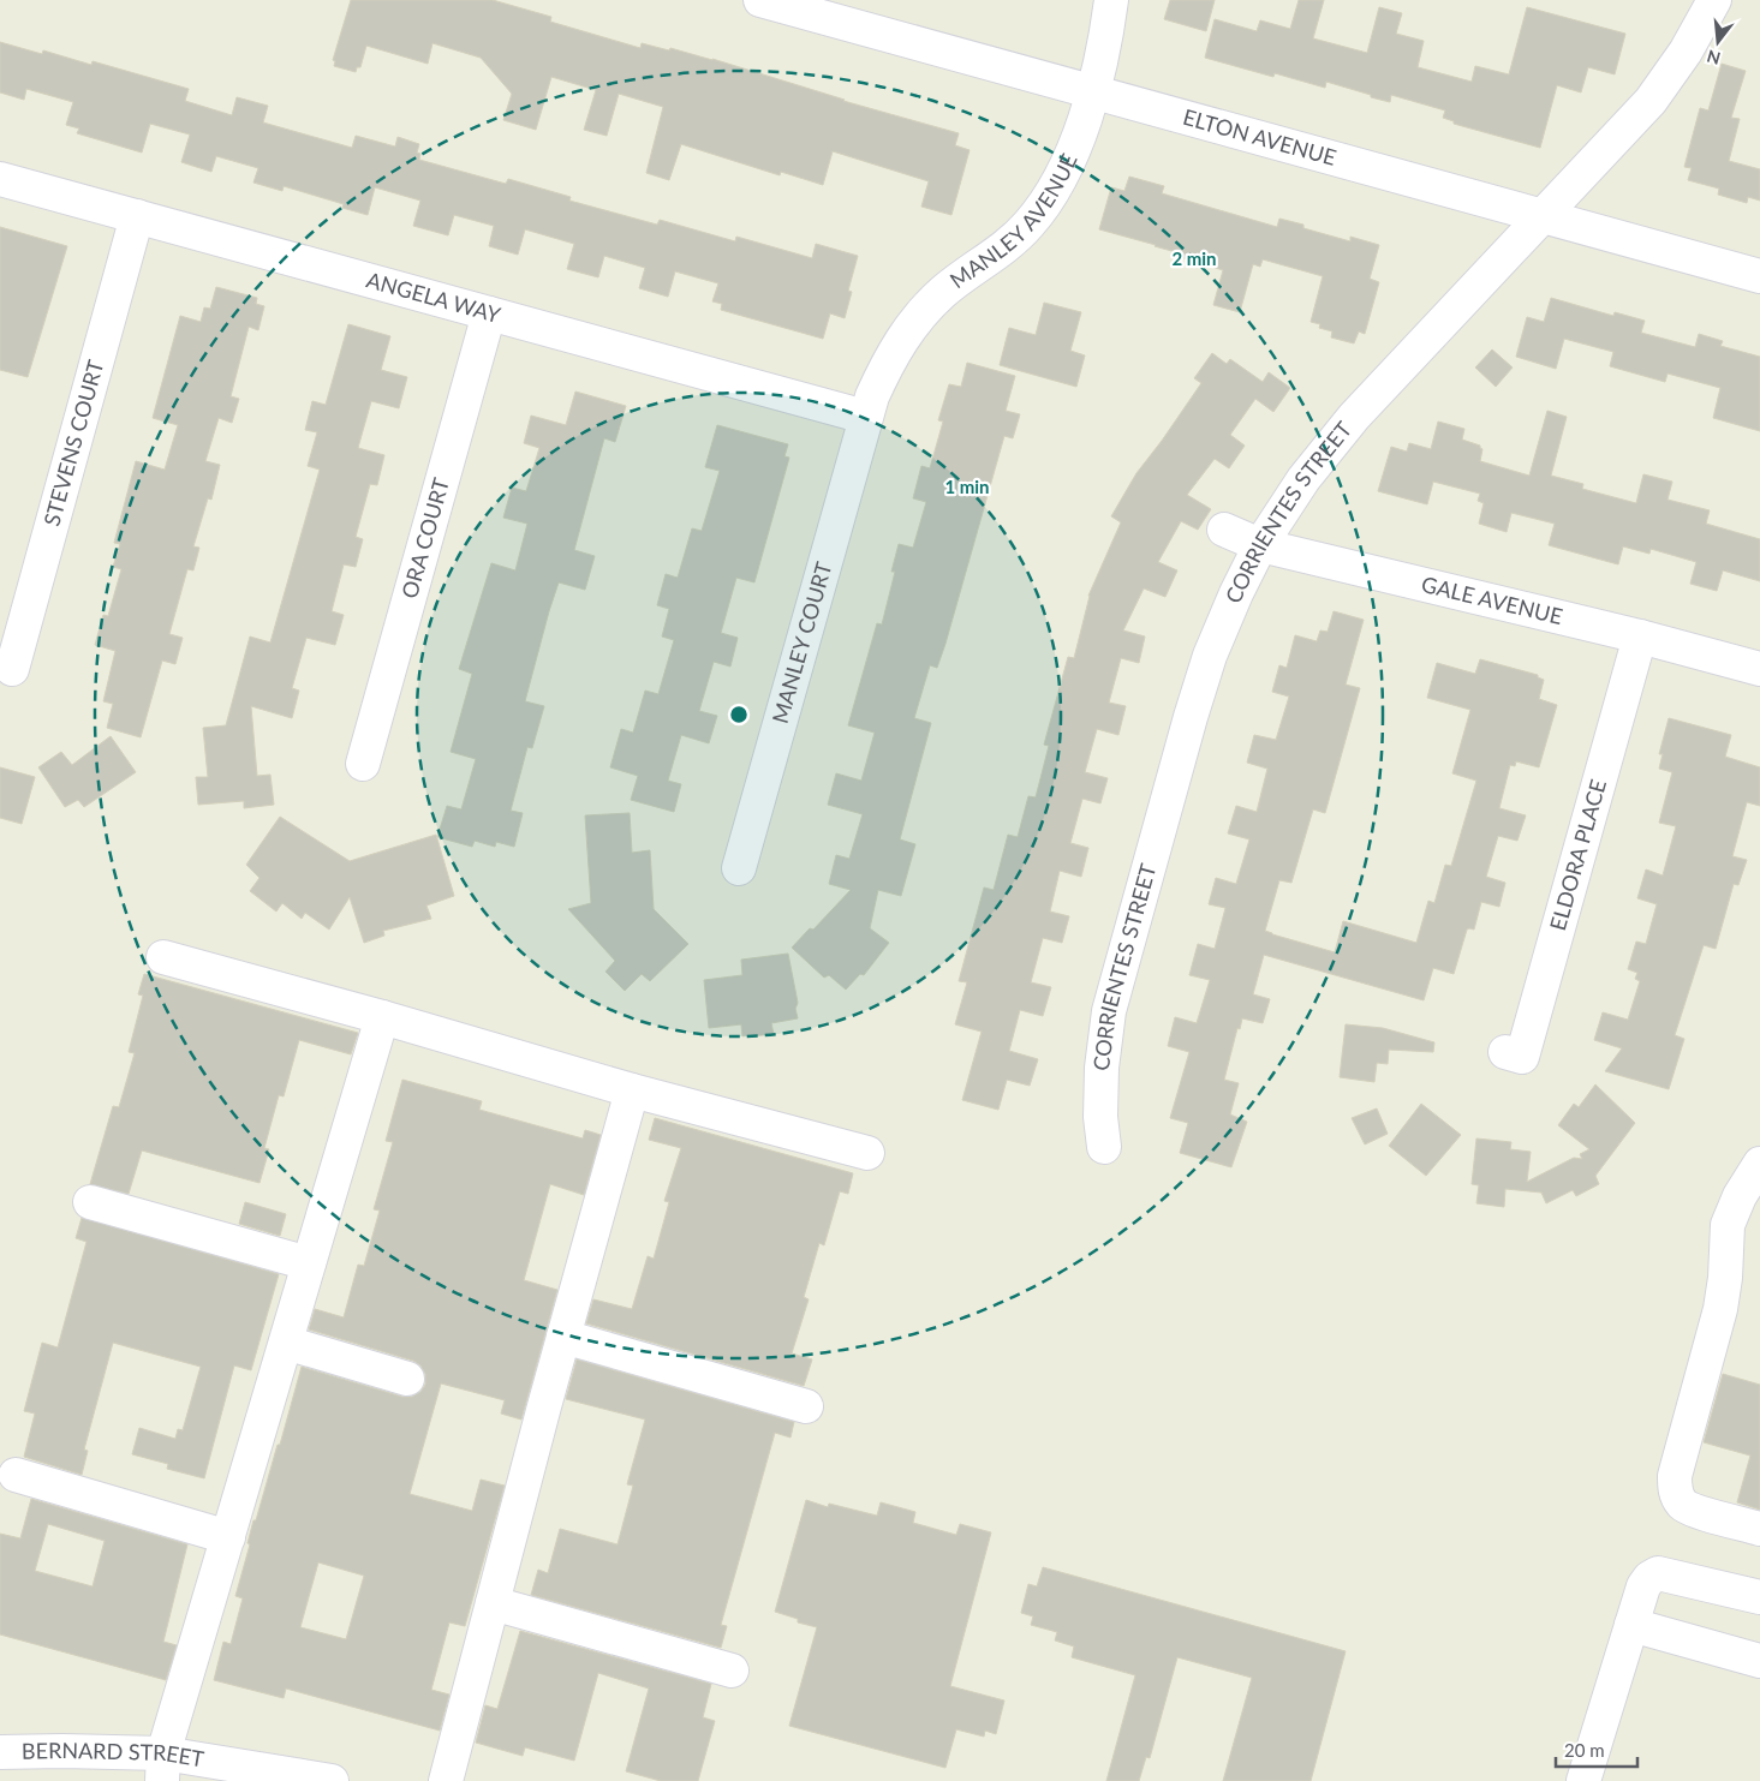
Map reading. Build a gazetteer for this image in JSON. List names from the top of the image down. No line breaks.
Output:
{"streets":{"street":["ELTON AVENUE","MANLEY AVENUE","ANGELA WAY","STEVENS COURT","CORRIENTES STREET","ORA COURT","GALE AVENUE","MANLEY COURT","ELDORA PLACE","BERNARD STREET"]},"crossings":[["ELTON AVENUE","MANLEY AVENUE"],["ELTON AVENUE","CORRIENTES STREET"],["MANLEY AVENUE","ANGELA WAY"],["MANLEY AVENUE","MANLEY COURT"],["ANGELA WAY","STEVENS COURT"],["ANGELA WAY","ORA COURT"],["ANGELA WAY","MANLEY COURT"],["CORRIENTES STREET","GALE AVENUE"],["GALE AVENUE","ELDORA PLACE"]],"scale_bar":"20 m","north":"bottom","rings":["2 min","1 min"]}
